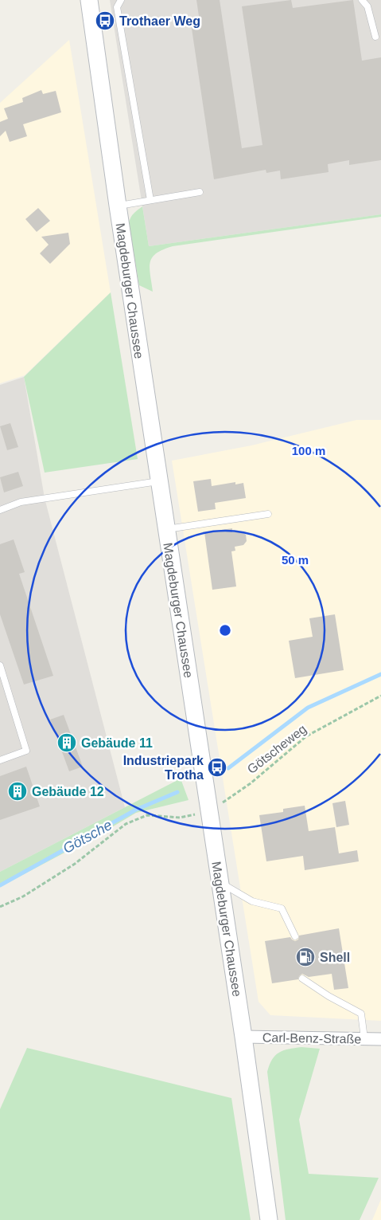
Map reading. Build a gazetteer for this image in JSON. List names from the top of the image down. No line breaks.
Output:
{"streets":{"main road":["Magdeburger Chaussee"],"street":["Carl-Benz-Straße"],"path":["Götscheweg"]},"crossings":[["Magdeburger Chaussee","Götscheweg"],["Magdeburger Chaussee","Carl-Benz-Straße"]],"water":["Götsche"],"places":{"bus stop":["Trothaer Weg","Industriepark Trotha"],"building":["Gebäude 11","Gebäude 12"],"fuel station":["Shell"]},"rings":["100 m","50 m"]}
